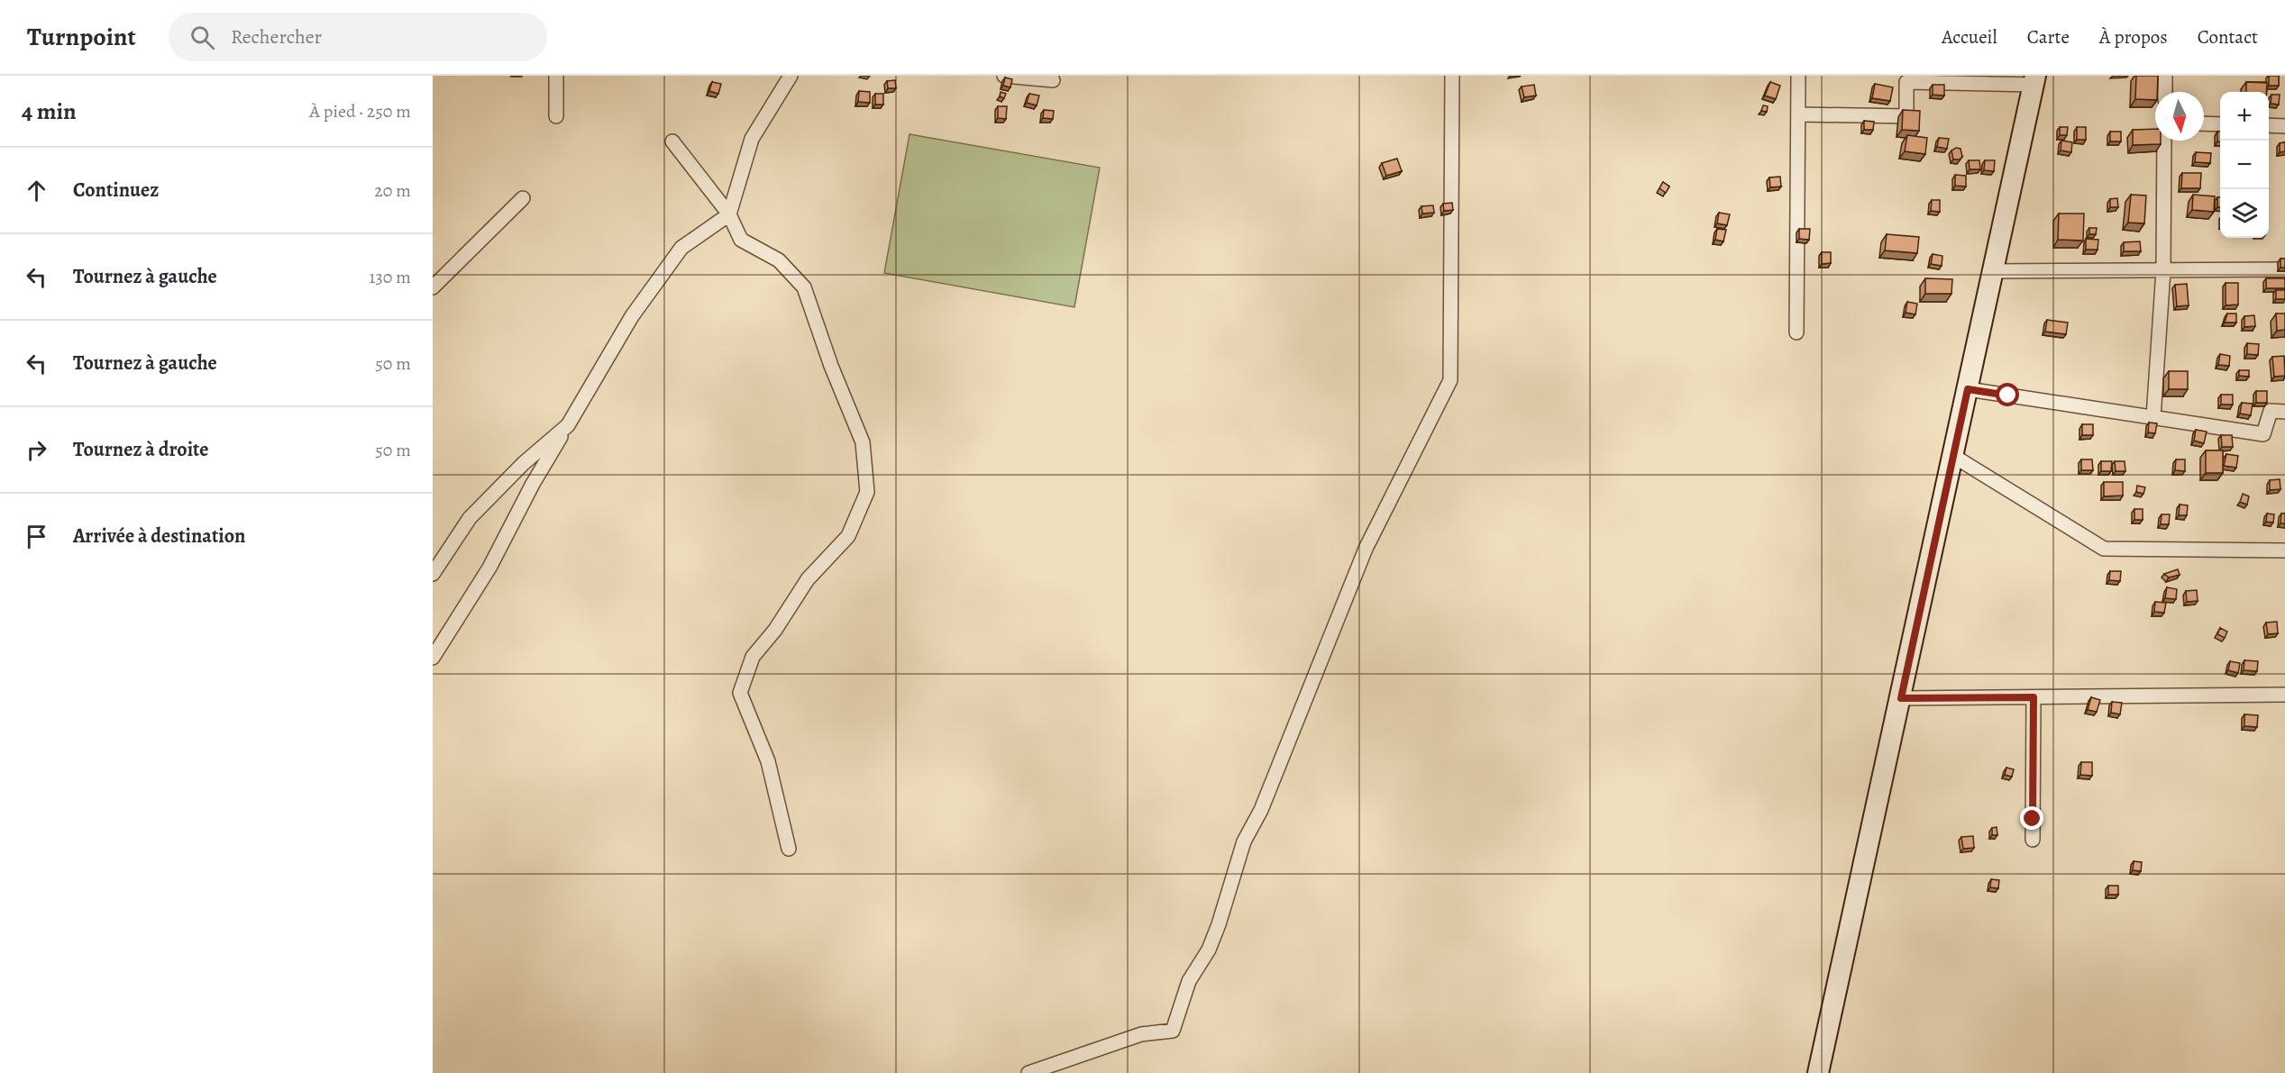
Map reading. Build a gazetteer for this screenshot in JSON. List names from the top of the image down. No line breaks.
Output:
{"north":"bottom","page":{"header":"Turnpoint","search":"Rechercher","nav":["Accueil","Carte","À propos","Contact"],"heading":["4 min","À pied · 250 m"],"map_buttons":["+","−"],"list":[["Continuez","20 m"],["Tournez à gauche","130 m"],["Tournez à gauche","50 m"],["Tournez à droite","50 m"],"Arrivée à destination"]}}
